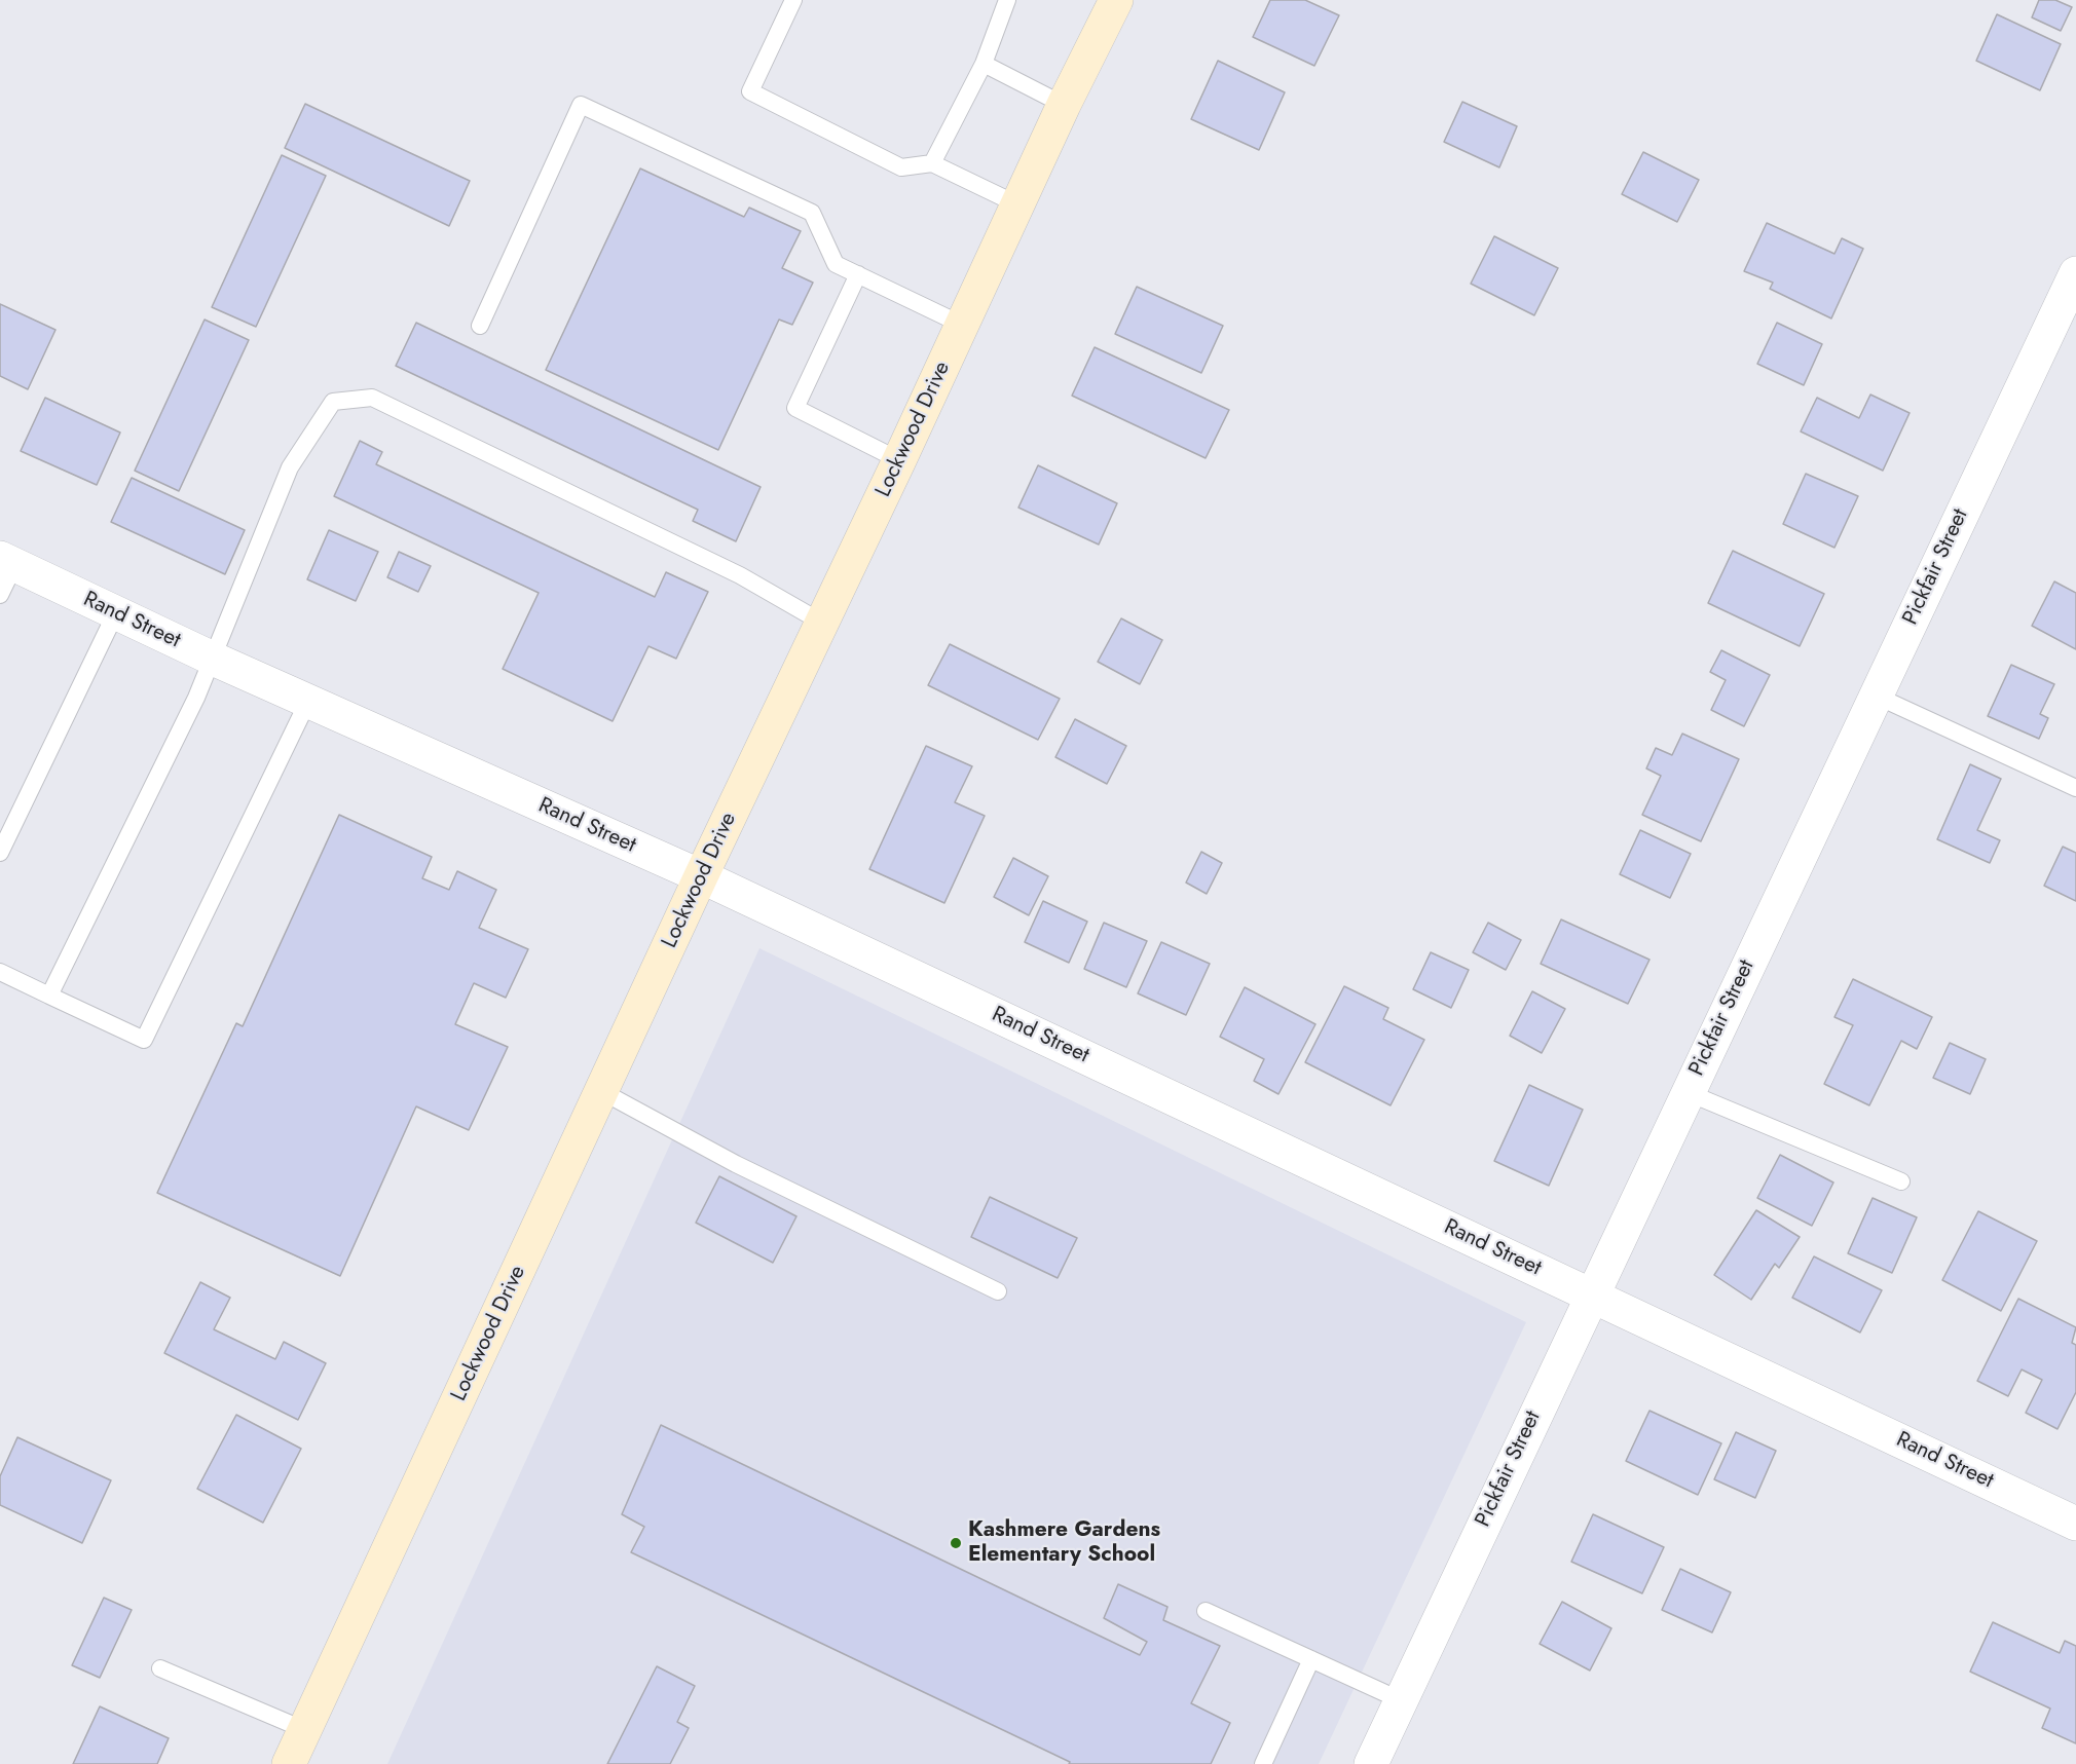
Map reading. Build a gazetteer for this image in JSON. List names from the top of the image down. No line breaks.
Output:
{"streets":{"main road":["Lockwood Drive"],"street":["Pickfair Street","Rand Street"]},"crossings":[["Lockwood Drive","Rand Street"],["Pickfair Street","Rand Street"]],"places":["Kashmere Gardens Elementary School"]}
